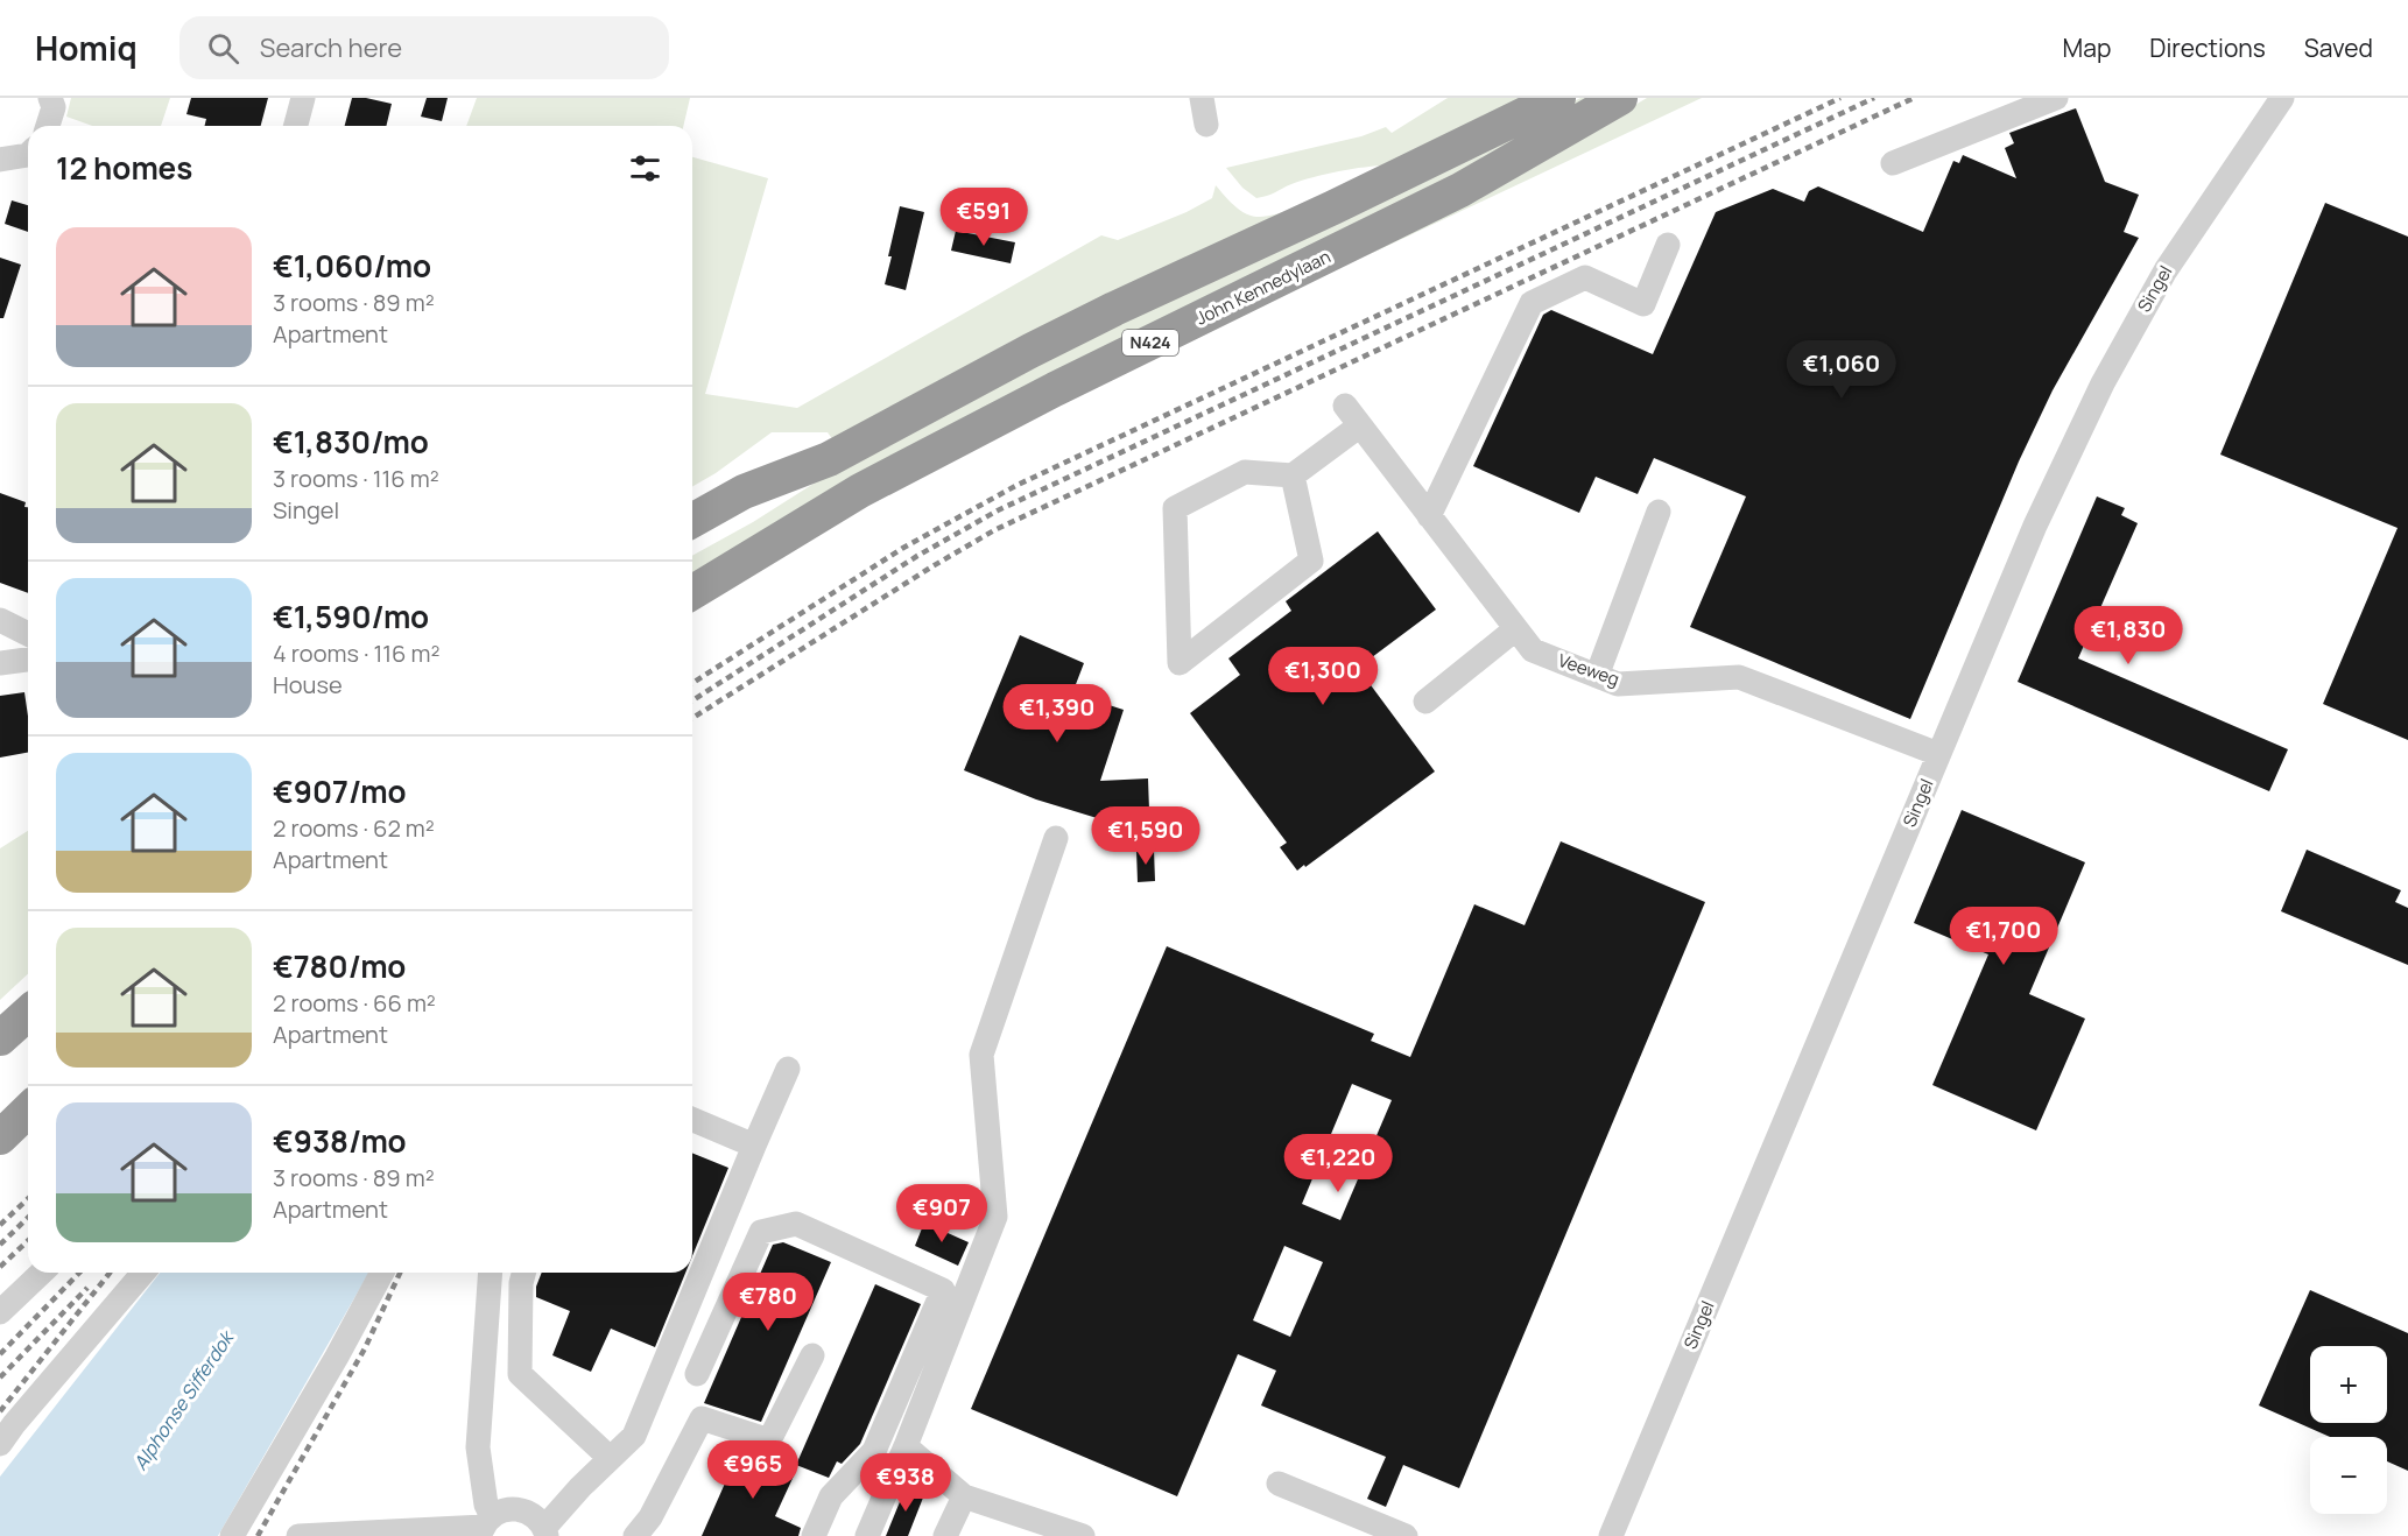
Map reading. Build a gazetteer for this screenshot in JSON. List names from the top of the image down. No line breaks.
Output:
{"streets":{"highway":["John Kennedylaan","N424"],"street":["Singel","Veeweg"]},"crossings":[["Singel","Veeweg"]],"water":["Alphonse Sifferdok"],"page":{"header":"Homiq","search":"Search here","nav":["Map","Directions","Saved"],"heading":"12 homes","price":["€591","€1,060","€1,830","€1,300","€1,390","€1,590","€1,700","€1,220","€907","€780","€965","€938"],"list":[{"name":"€1,060/mo","note":"3 rooms · 89 m² · Apartment"},{"name":"€1,830/mo","note":"3 rooms · 116 m² · Singel"},{"name":"€1,590/mo","note":"4 rooms · 116 m² · House"},{"name":"€907/mo","note":"2 rooms · 62 m² · Apartment"},{"name":"€780/mo","note":"2 rooms · 66 m² · Apartment"},{"name":"€938/mo","note":"3 rooms · 89 m² · Apartment"}],"map_buttons":["+","−"]}}
